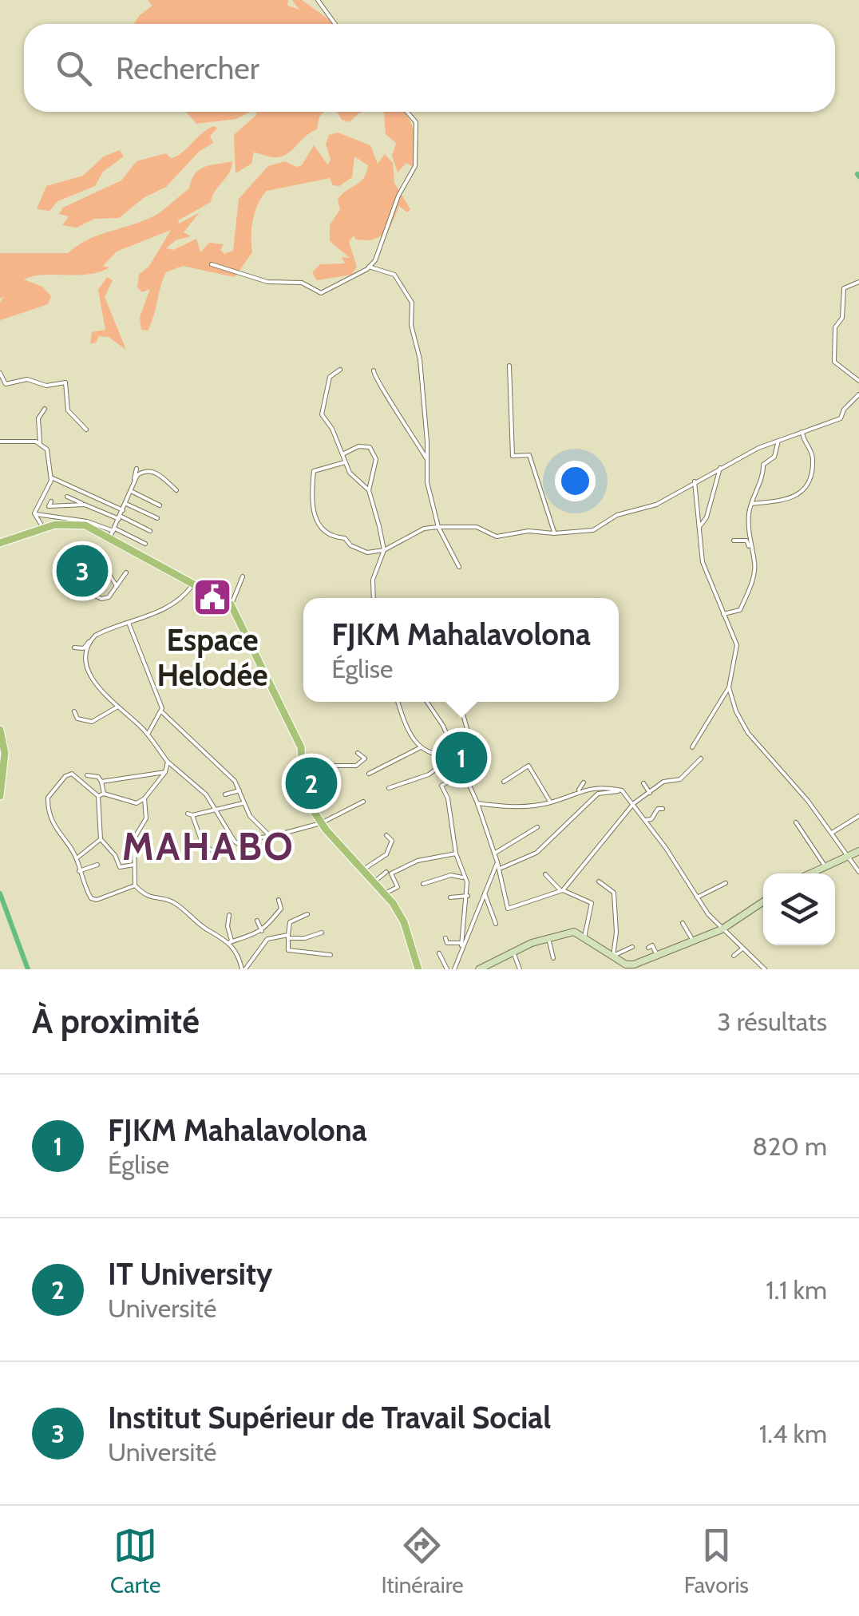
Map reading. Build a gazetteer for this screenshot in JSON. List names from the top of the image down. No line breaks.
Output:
{"districts":["MAHABO"],"places":{"public building":["Espace Helodée"]},"page":{"search":"Rechercher","pins":["3","1","2"],"popup":["FJKM Mahalavolona","Église"],"heading":["À proximité","3 résultats"],"list":[{"mark":"1","name":"FJKM Mahalavolona","note":"Église","value":"820 m"},{"mark":"2","name":"IT University","note":"Université","value":"1.1 km"},{"mark":"3","name":"Institut Supérieur de Travail Social","note":"Université","value":"1.4 km"}],"nav":["Carte","Itinéraire","Favoris"]}}
